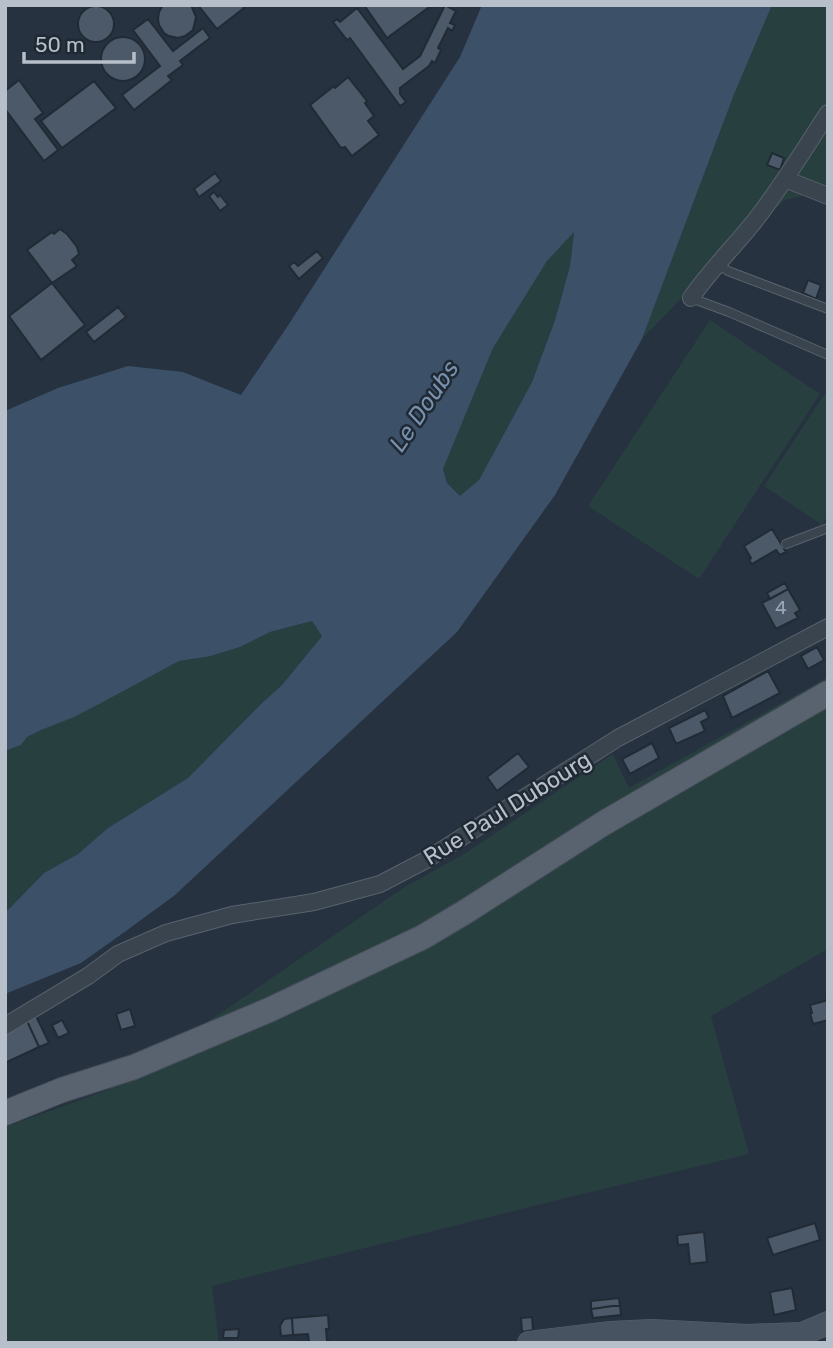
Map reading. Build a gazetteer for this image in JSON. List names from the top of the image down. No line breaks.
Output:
{"streets":{"street":["Rue Paul Dubourg"]},"water":["Le Doubs"],"house_numbers":["4"],"scale_bar":"50 m"}
